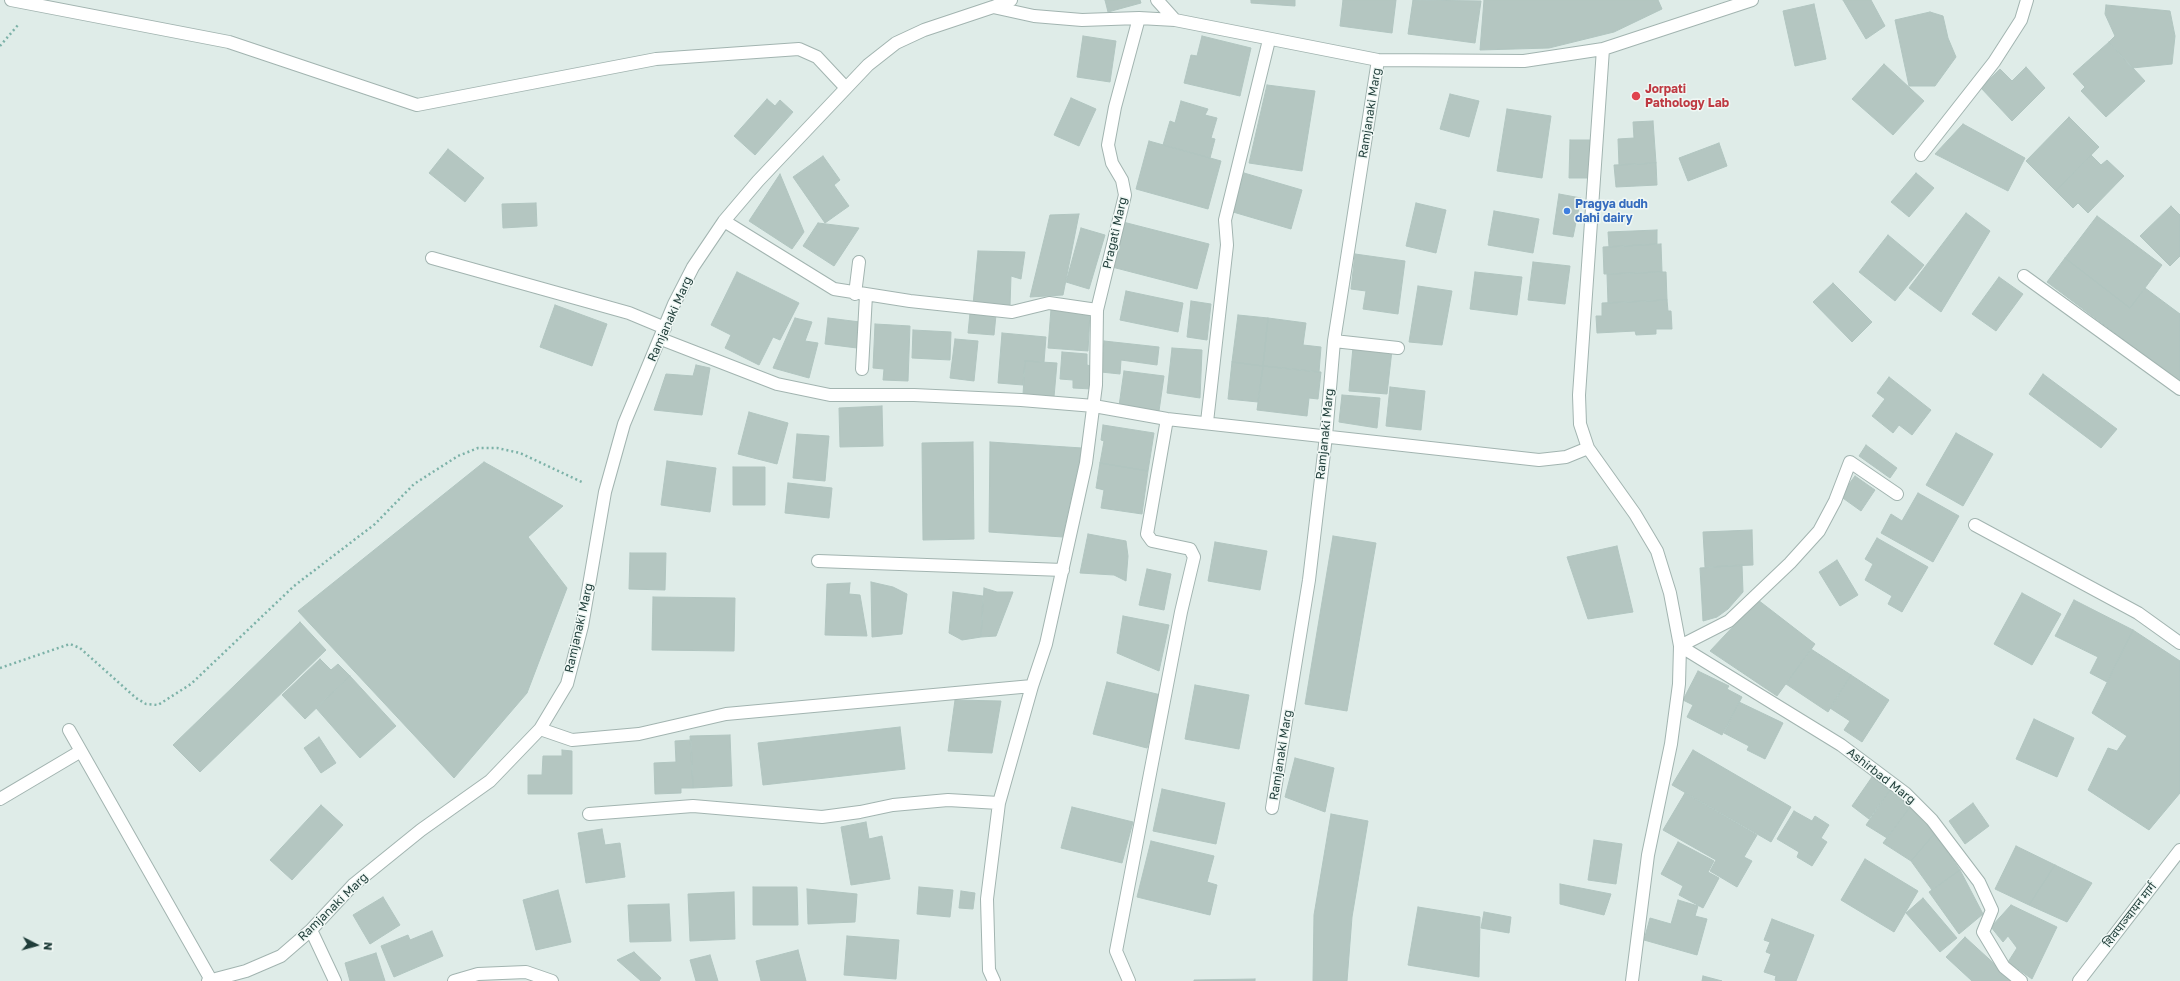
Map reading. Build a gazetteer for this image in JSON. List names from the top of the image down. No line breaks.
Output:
{"streets":{"street":["Ramjanaki Marg","Pragati Marg","Ashirbad Marg","शिवपाञ्चायन मार्ग"]},"crossings":[["Ramjanaki Marg","Pragati Marg"]],"places":["Jorpati Pathology Lab","Pragya dudh dahi dairy"],"north":"right"}
